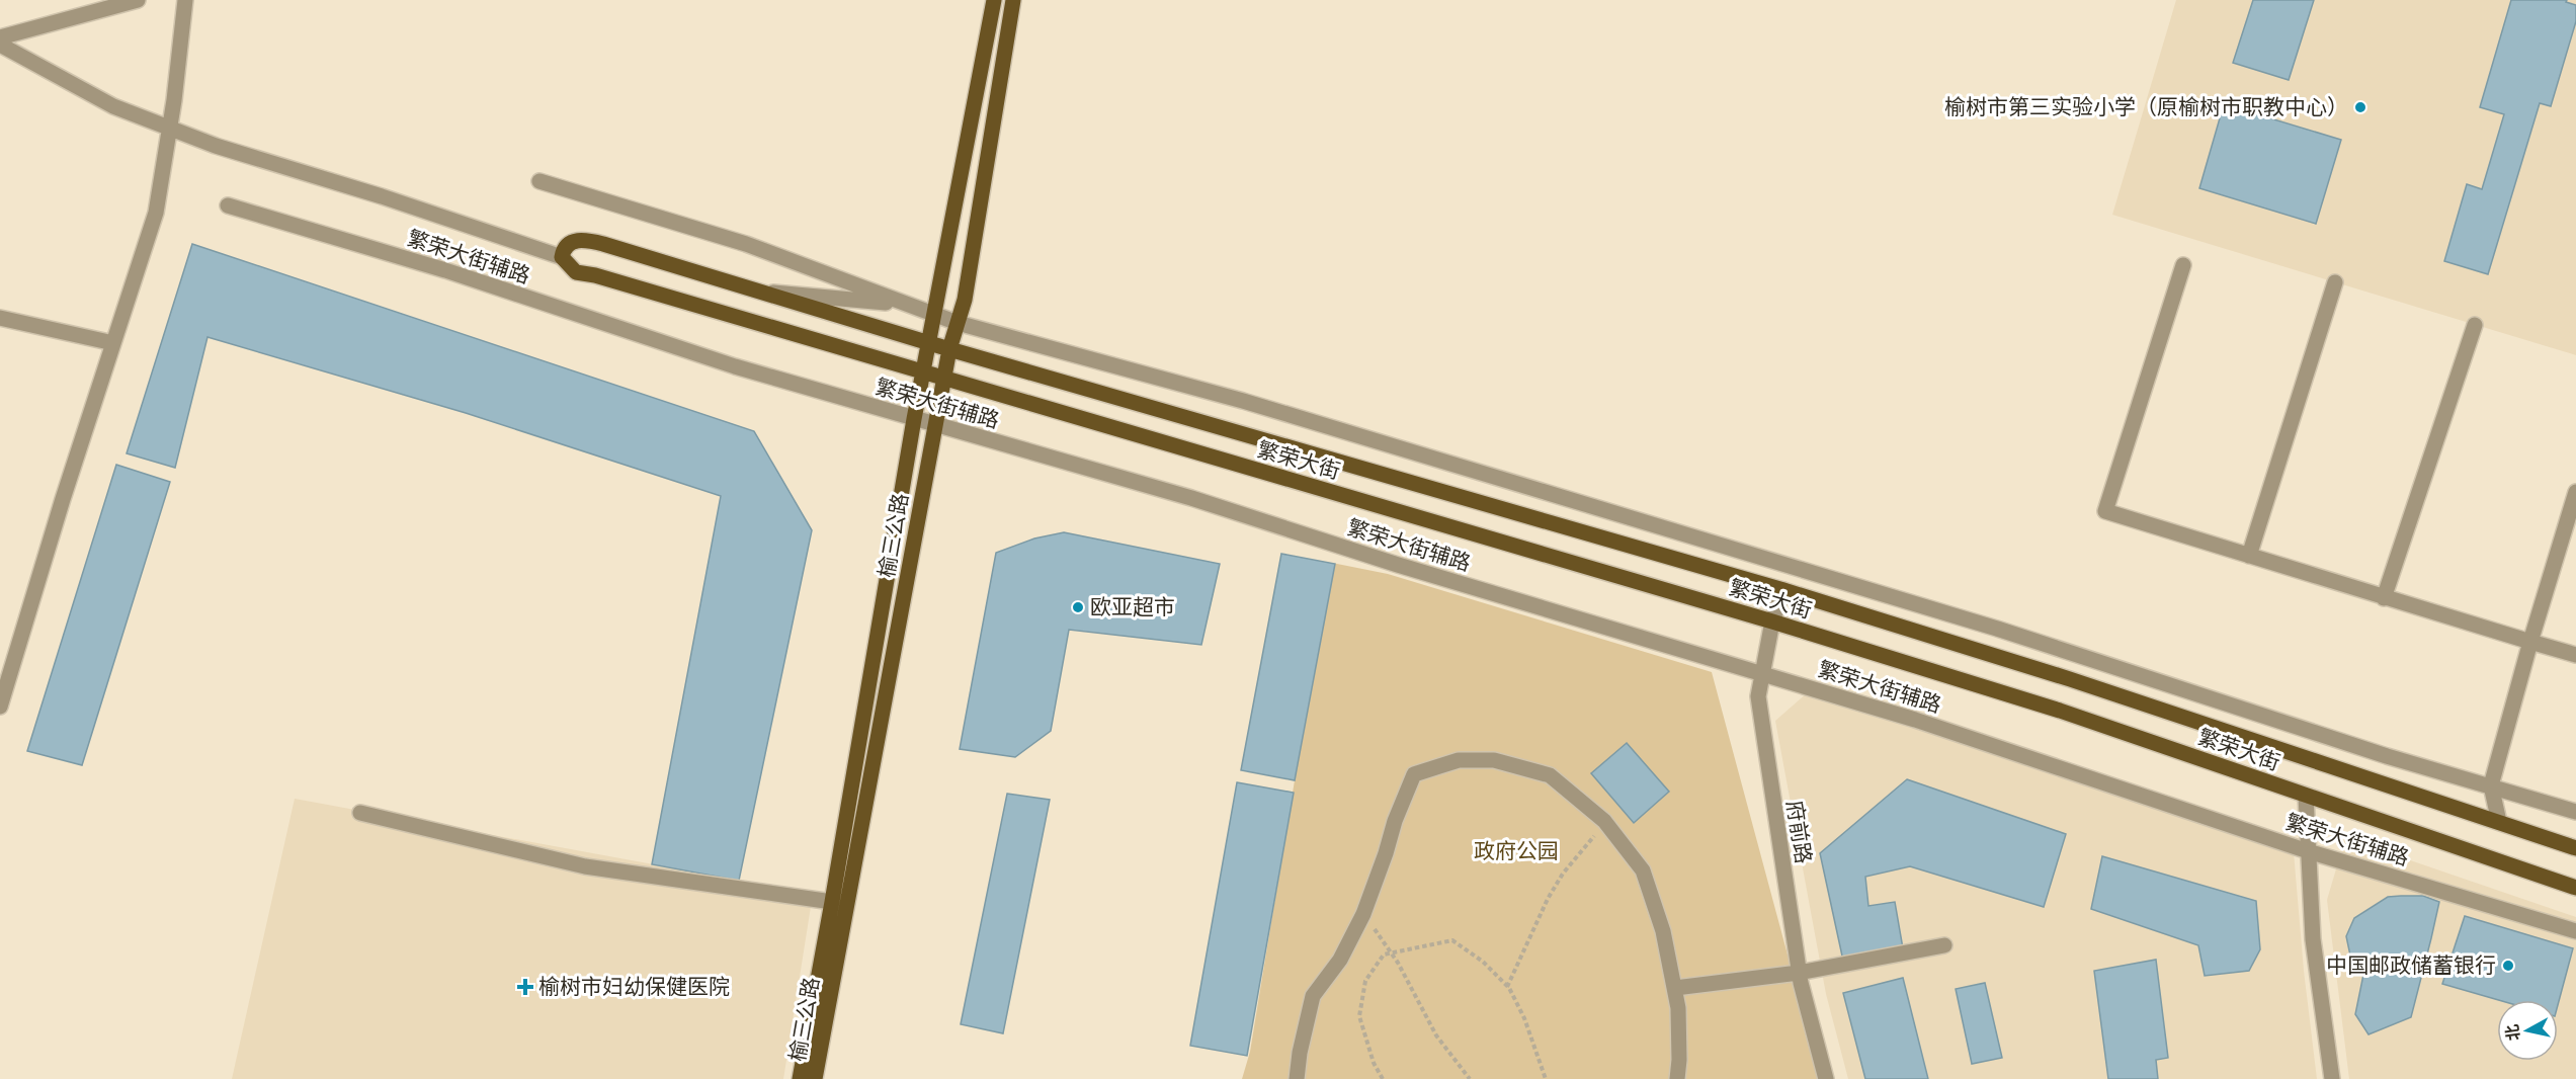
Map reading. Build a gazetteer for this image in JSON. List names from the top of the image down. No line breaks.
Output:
{"streets":{"main road":["繁荣大街","榆三公路"],"street":["繁荣大街辅路","府前路"]},"crossings":[["繁荣大街辅路","榆三公路"],["繁荣大街辅路","府前路"],["繁荣大街","榆三公路"],["繁荣大街","府前路"]],"parks":["政府公园"],"places":{"other":["榆树市第三实验小学（原榆树市职教中心）","欧亚超市","中国邮政储蓄银行"],"health":["榆树市妇幼保健医院"]},"north":"left"}
